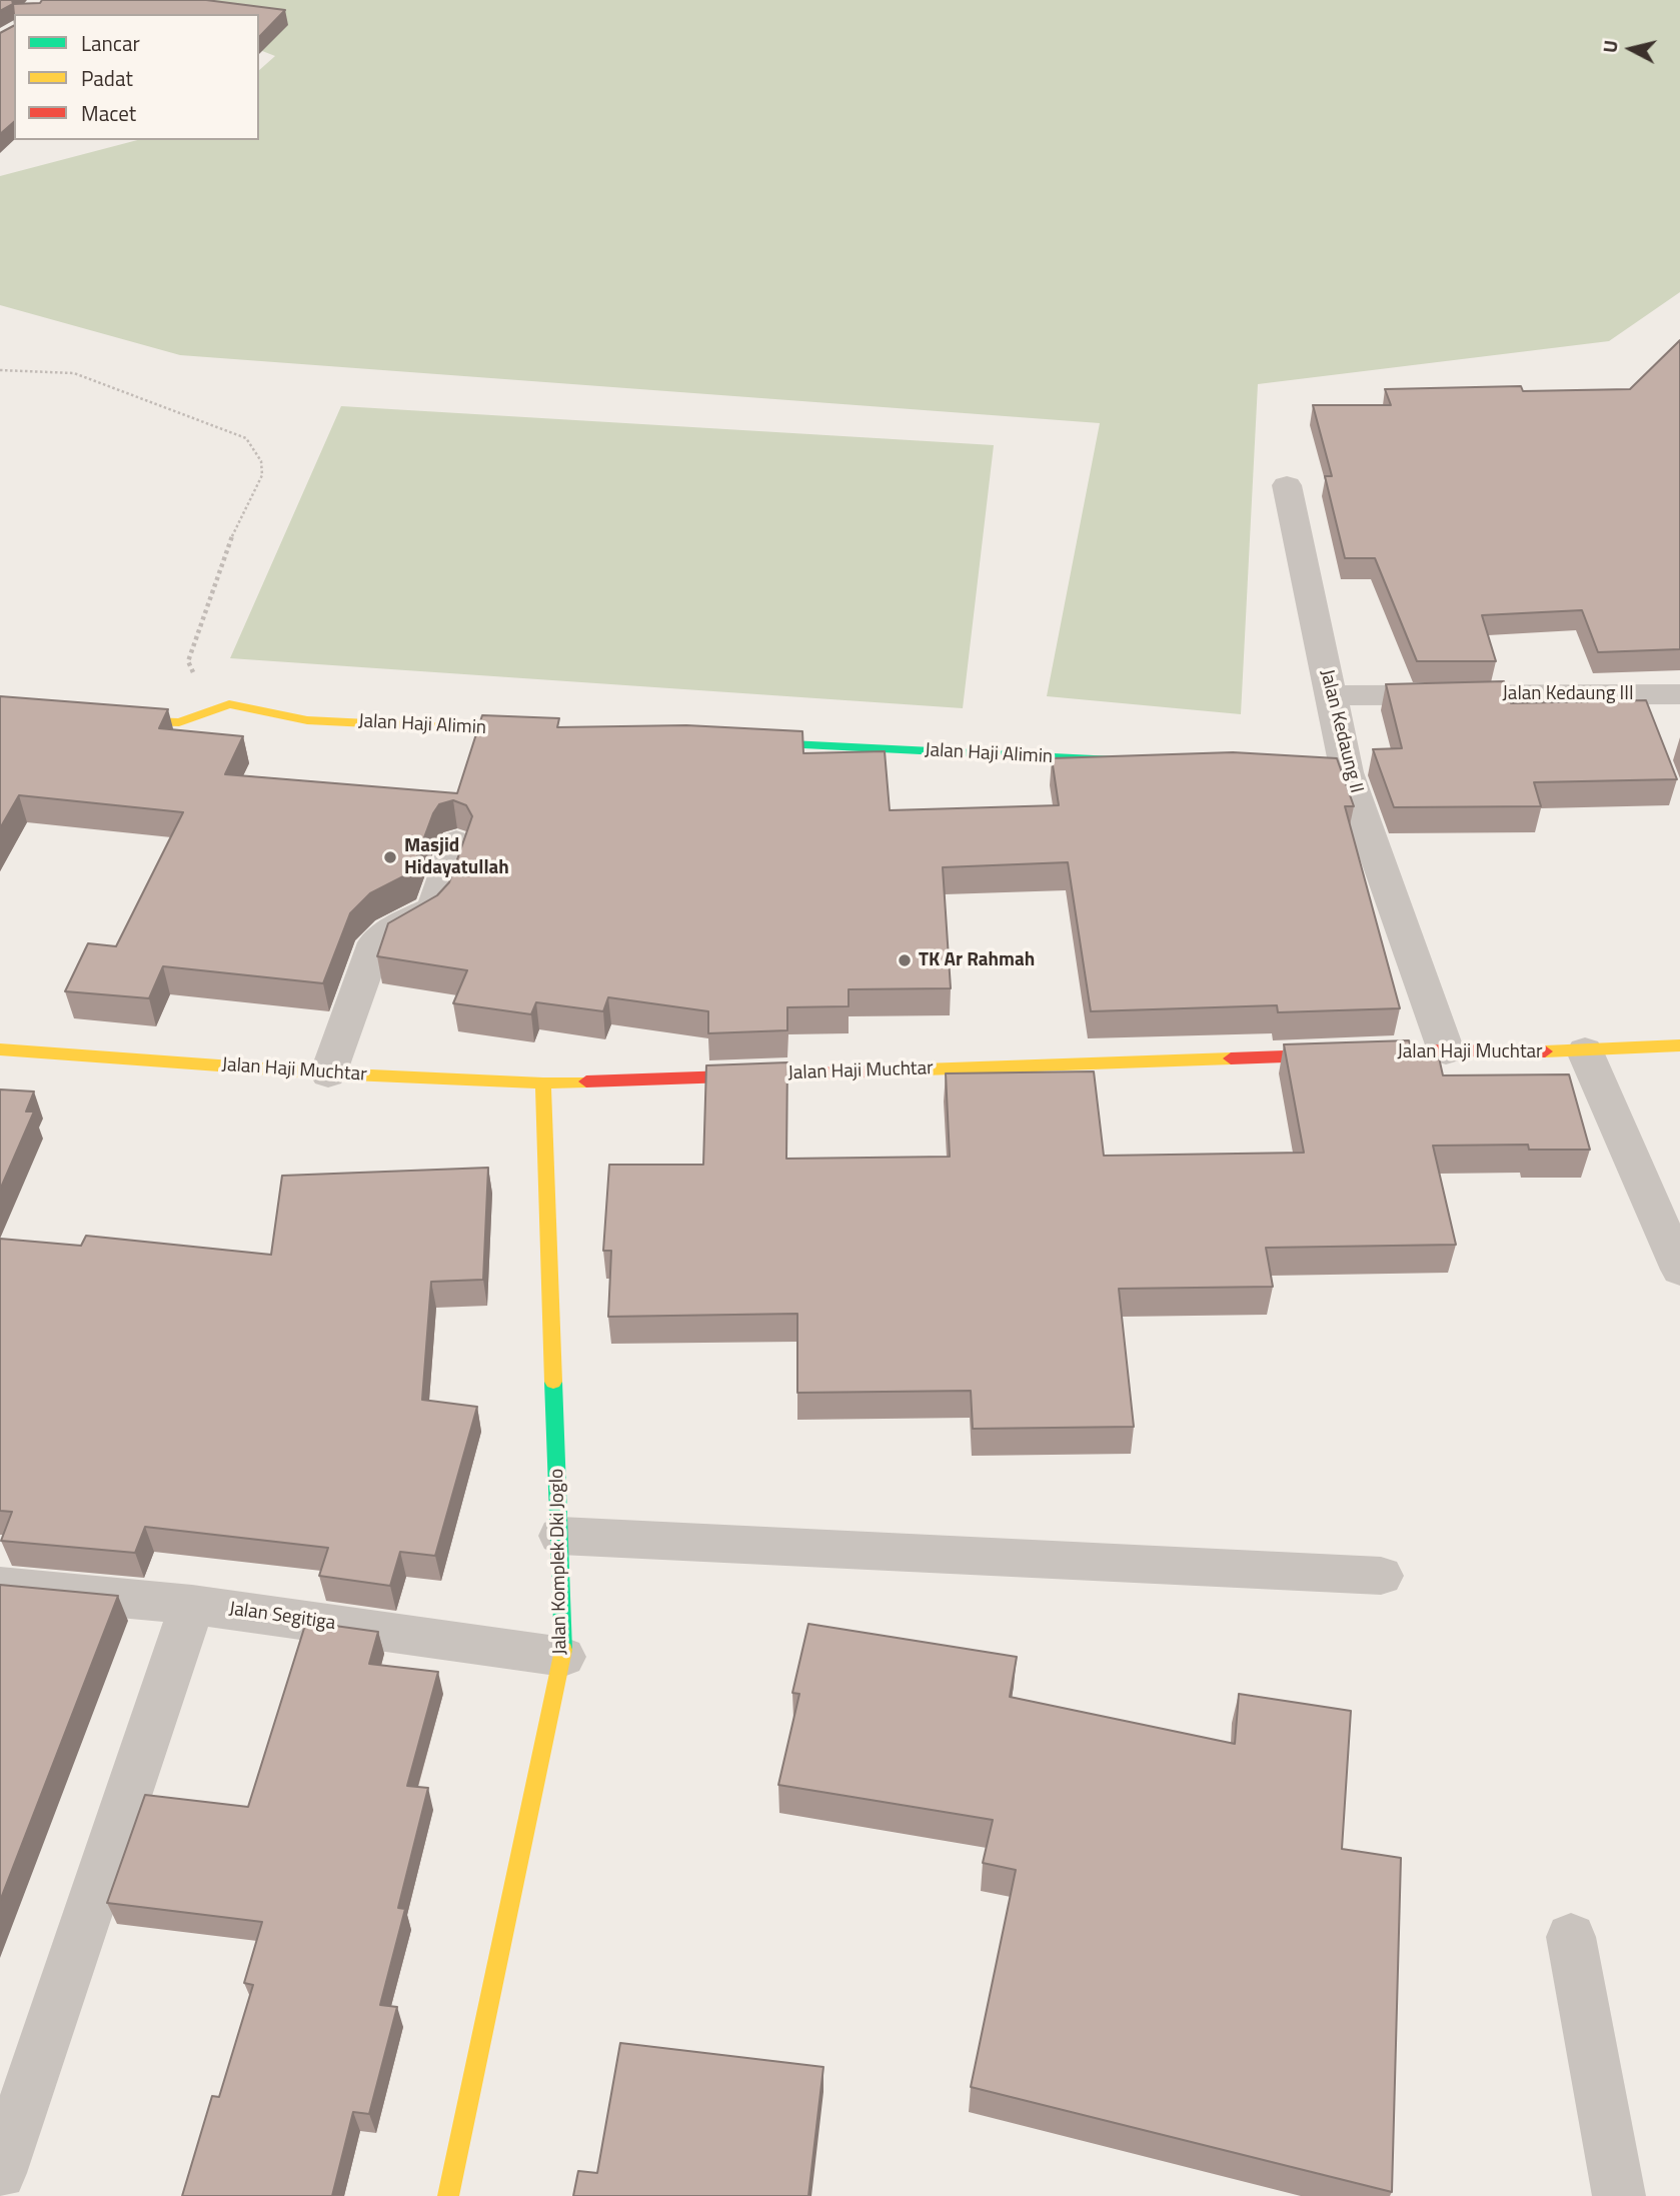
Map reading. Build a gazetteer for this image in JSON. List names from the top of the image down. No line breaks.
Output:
{"streets":{"street":["Jalan Kedaung III","Jalan Haji Alimin","Jalan Kedaung II","Jalan Haji Muchtar","Jalan Komplek Dki Joglo","Jalan Segitiga"]},"crossings":[["Jalan Kedaung III","Jalan Kedaung II"],["Jalan Kedaung II","Jalan Haji Muchtar"],["Jalan Haji Muchtar","Jalan Komplek Dki Joglo"],["Jalan Komplek Dki Joglo","Jalan Segitiga"]],"places":["Masjid Hidayatullah","TK Ar Rahmah"],"legend":["Lancar","Padat","Macet"],"north":"left"}
